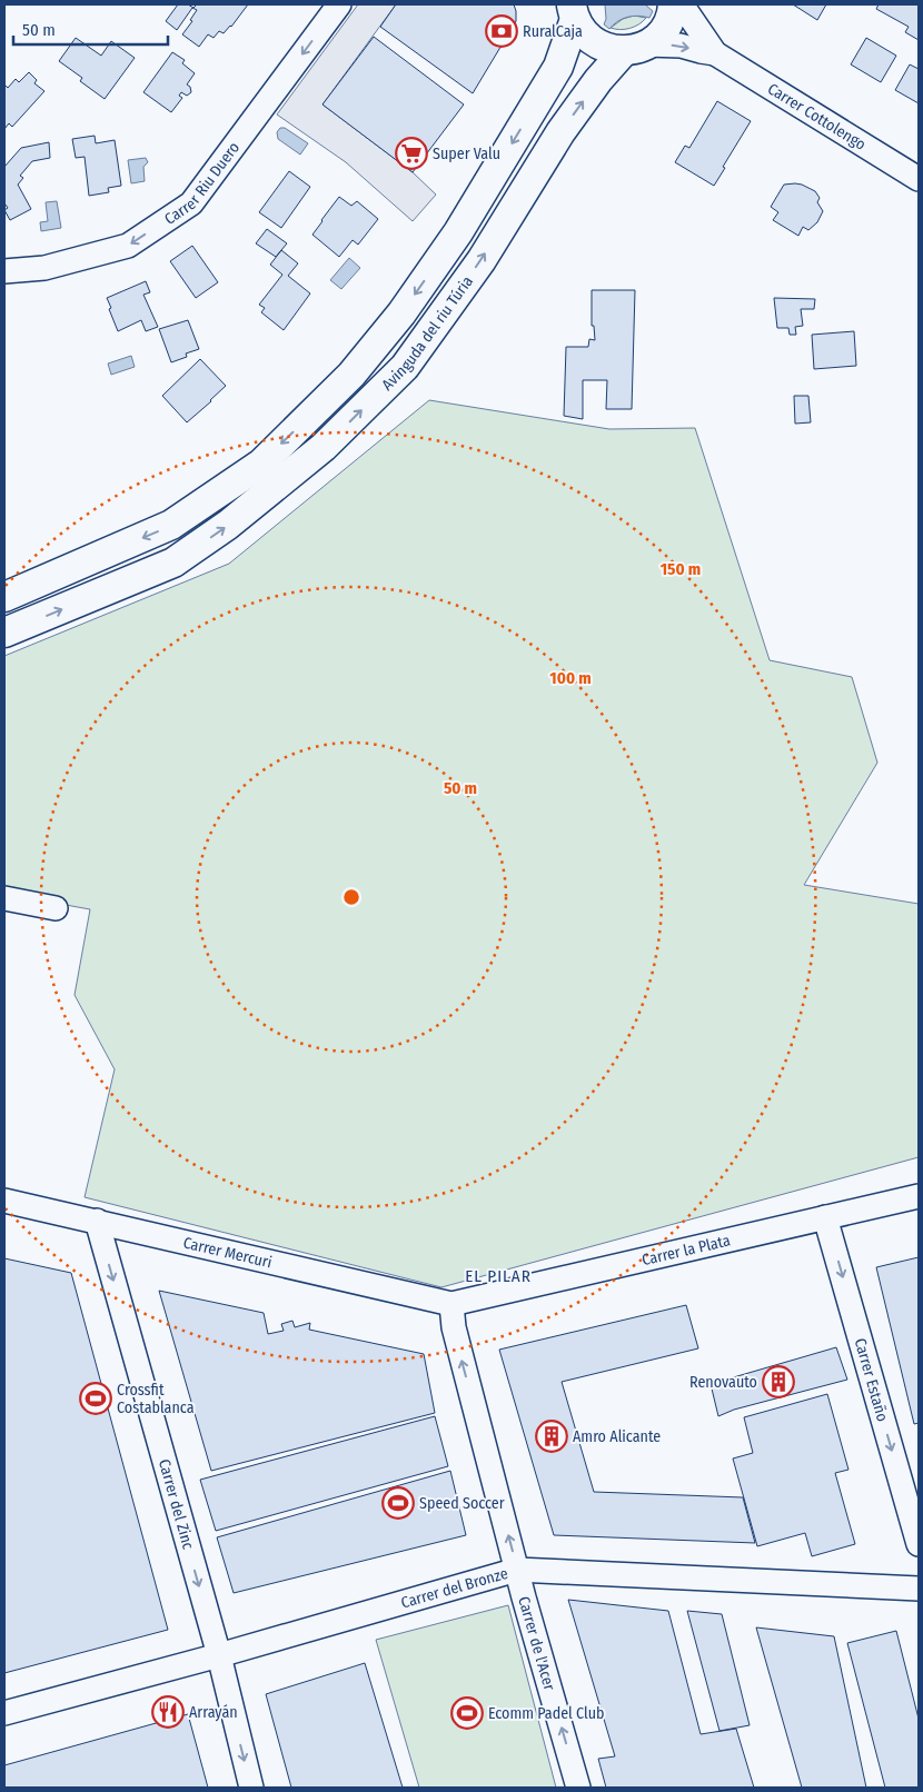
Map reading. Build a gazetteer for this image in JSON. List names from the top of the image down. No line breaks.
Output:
{"streets":{"main road":["Avinguda del riu Túria"],"street":["Carrer Cottolengo","Carrer Riu Duero","Carrer la Plata","Carrer Mercuri","Carrer Estaño","Carrer del Zinc","Carrer del Bronze","Carrer de l'Acer"]},"crossings":[["Carrer Cottolengo","Avinguda del riu Túria"],["Carrer la Plata","Carrer Mercuri"],["Carrer la Plata","Carrer Estaño"],["Carrer la Plata","Carrer de l'Acer"],["Carrer Mercuri","Carrer del Zinc"],["Carrer Mercuri","Carrer de l'Acer"],["Carrer del Zinc","Carrer del Bronze"],["Carrer del Bronze","Carrer de l'Acer"]],"one_way":["Carrer Riu Duero","Carrer Estaño","Carrer del Zinc","Carrer de l'Acer"],"districts":["EL PILAR"],"places":{"bank":["RuralCaja"],"supermarket":["Super Valu"],"building":["Renovauto","Amro Alicante"],"sports":["Crossfit Costablanca","Speed Soccer","Ecomm Padel Club"],"restaurant":["Arrayán"]},"scale_bar":"50 m","rings":["150 m","100 m","50 m"]}
